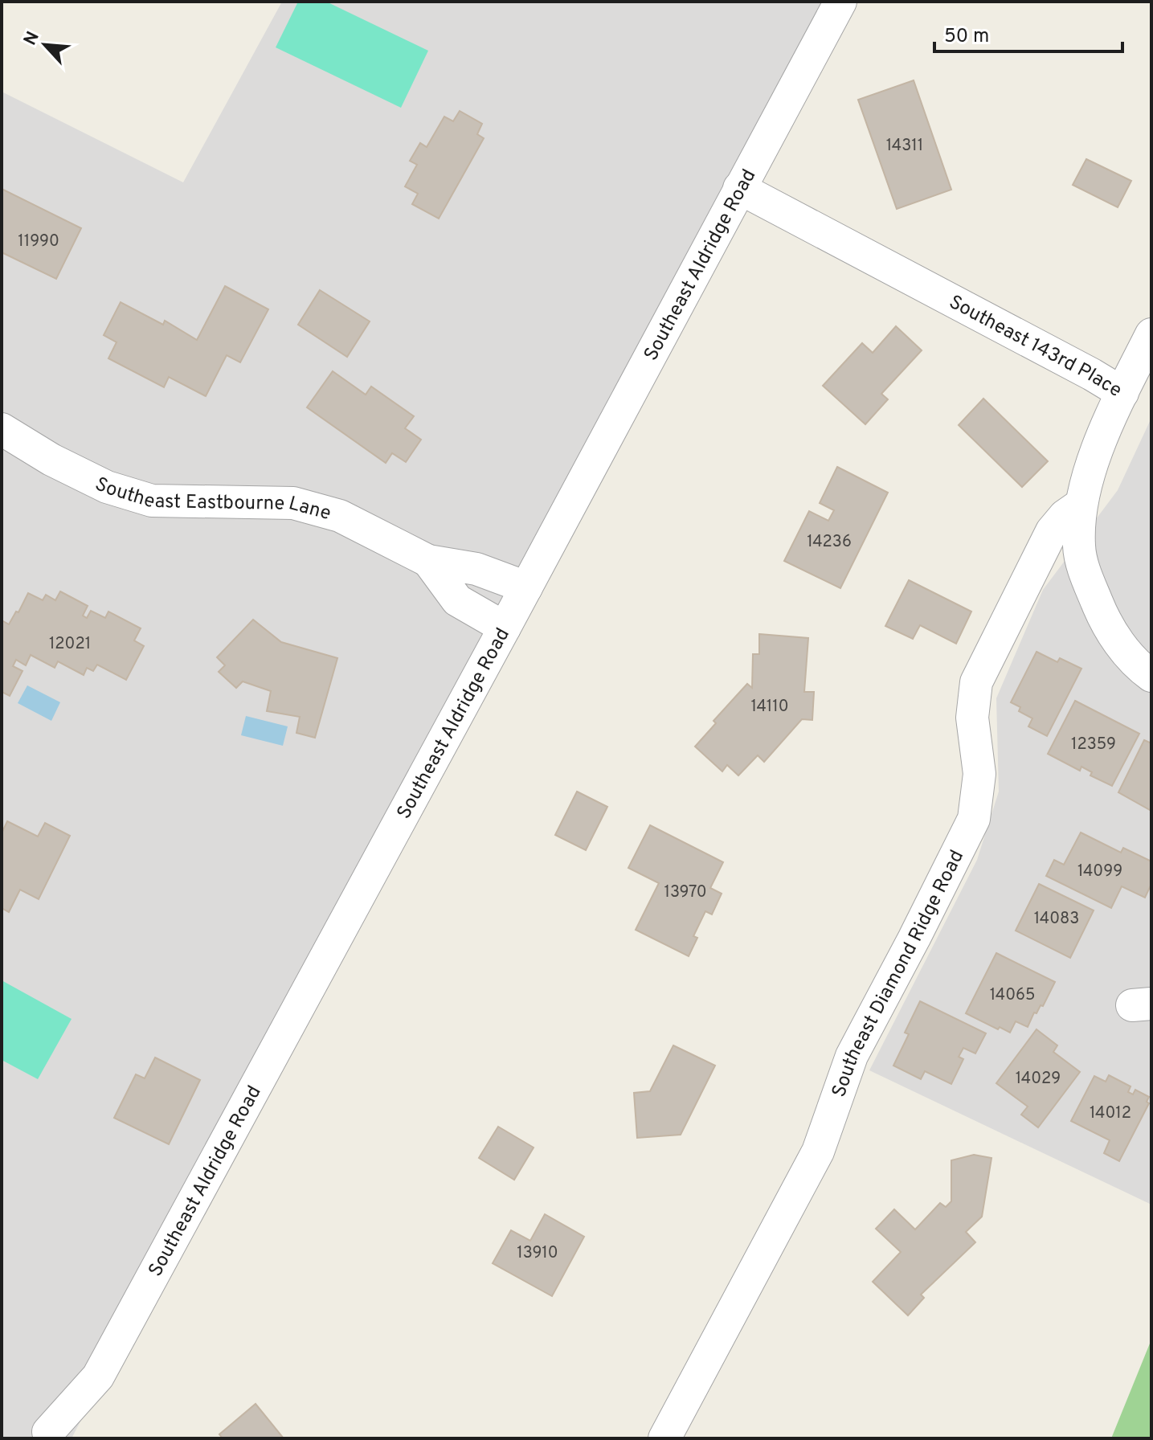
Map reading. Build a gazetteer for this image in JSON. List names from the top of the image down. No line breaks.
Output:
{"streets":{"street":["Southeast Aldridge Road","Southeast 143rd Place","Southeast Eastbourne Lane","Southeast Diamond Ridge Road"]},"crossings":[["Southeast Aldridge Road","Southeast 143rd Place"],["Southeast 143rd Place","Southeast Diamond Ridge Road"]],"house_numbers":["14311","11990","14236","12021","14110","12359","14099","13970","14083","14065","14029","14012","13910"],"scale_bar":"50 m","north":"top left"}
